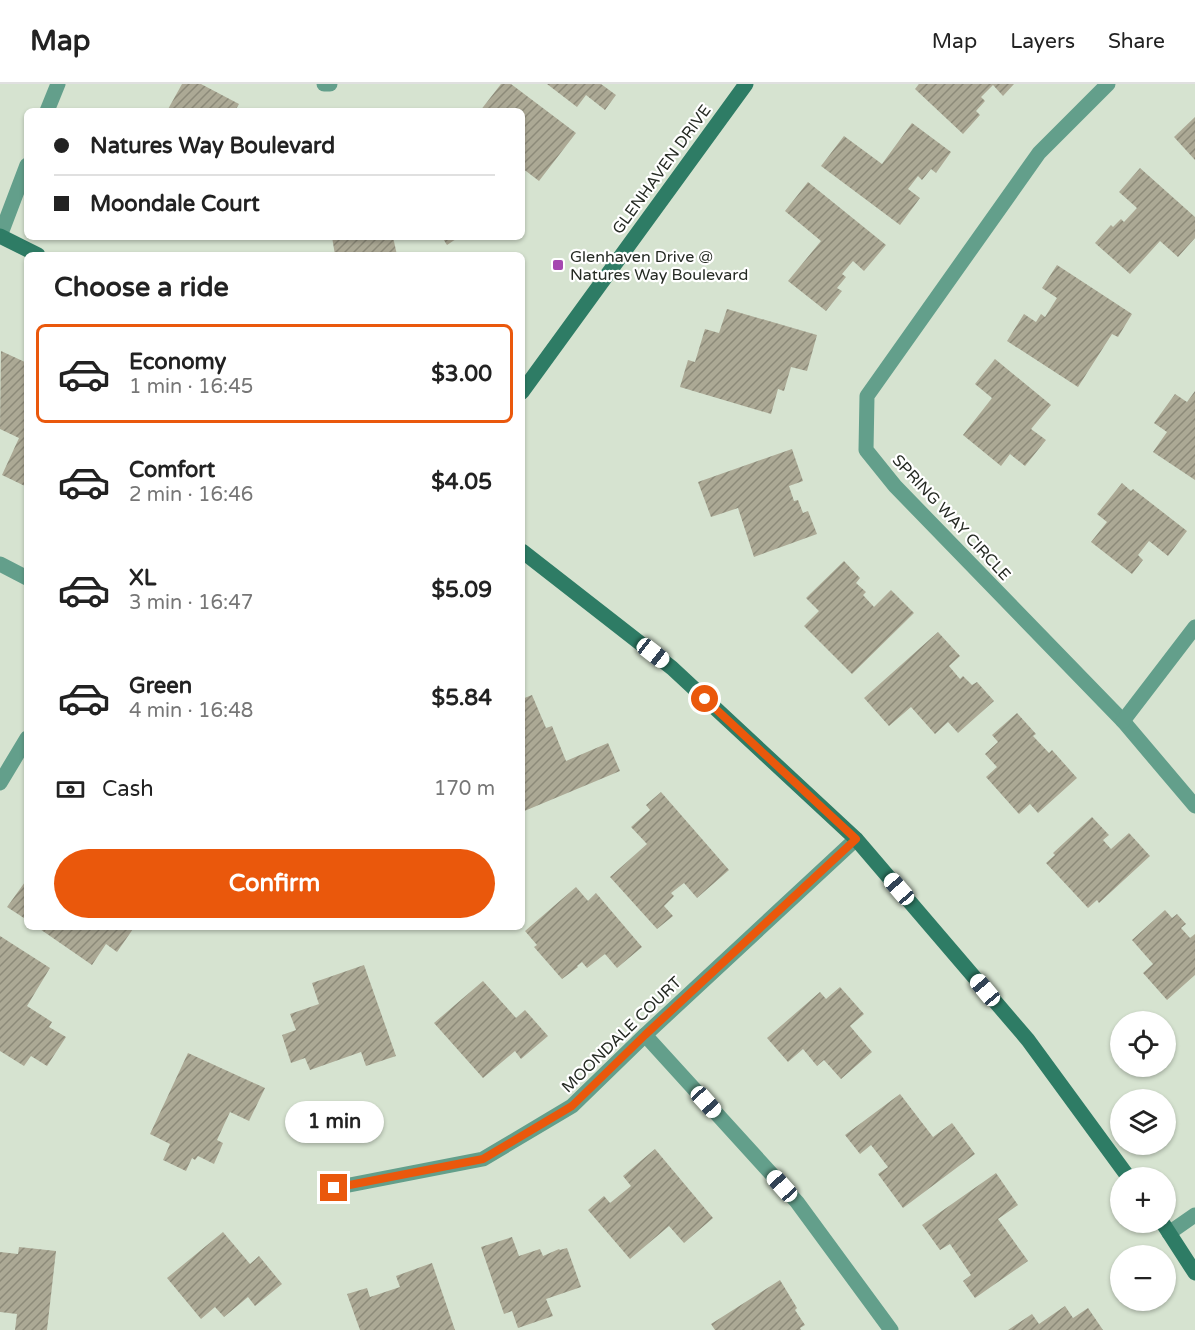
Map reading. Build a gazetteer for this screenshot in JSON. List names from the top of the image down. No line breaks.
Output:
{"streets":{"street":["GLENHAVEN DRIVE","SPRING WAY CIRCLE","MOONDALE COURT"]},"places":{"transit":["Glenhaven Drive @ Natures Way Boulevard"]},"page":{"header":"Map","nav":["Map","Layers","Share"],"banner":["Natures Way Boulevard","Moondale Court"],"heading":"Choose a ride","list":[{"name":"Economy","note":"1 min · 16:45","value":"$3.00"},{"name":"Comfort","note":"2 min · 16:46","value":"$4.05"},{"name":"XL","note":"3 min · 16:47","value":"$5.09"},{"name":"Green","note":"4 min · 16:48","value":"$5.84"}],"pay":["Cash","170 m"],"buttons":"Confirm","map_buttons":["+","−"],"bubble":"1 min"}}
